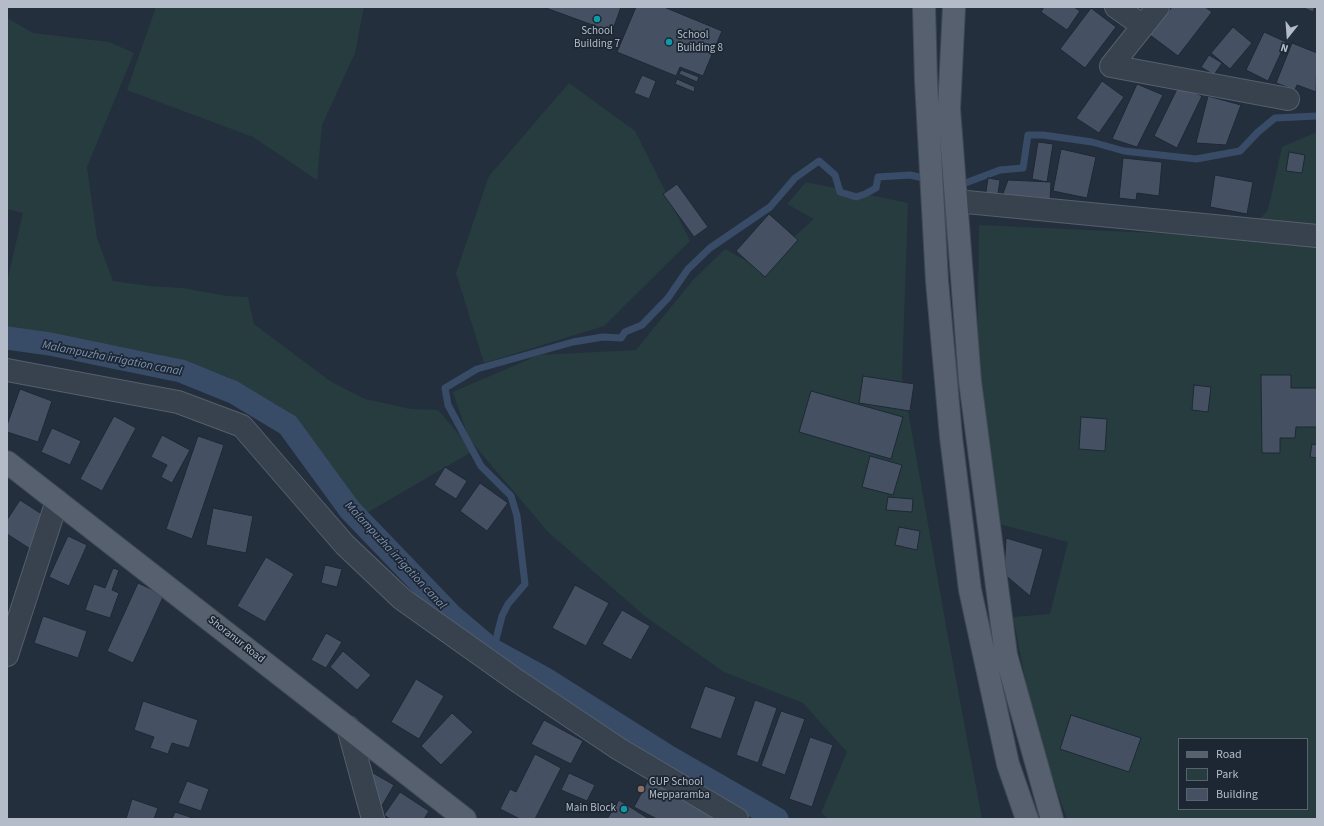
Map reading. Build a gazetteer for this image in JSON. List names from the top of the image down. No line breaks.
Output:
{"streets":{"main road":["Shoranur Road"]},"water":["Malampuzha irrigation canal"],"places":["School Building 7","School Building 8","GUP School Mepparamba","Main Block"],"legend":["Road","Park","Building"],"north":"bottom"}
